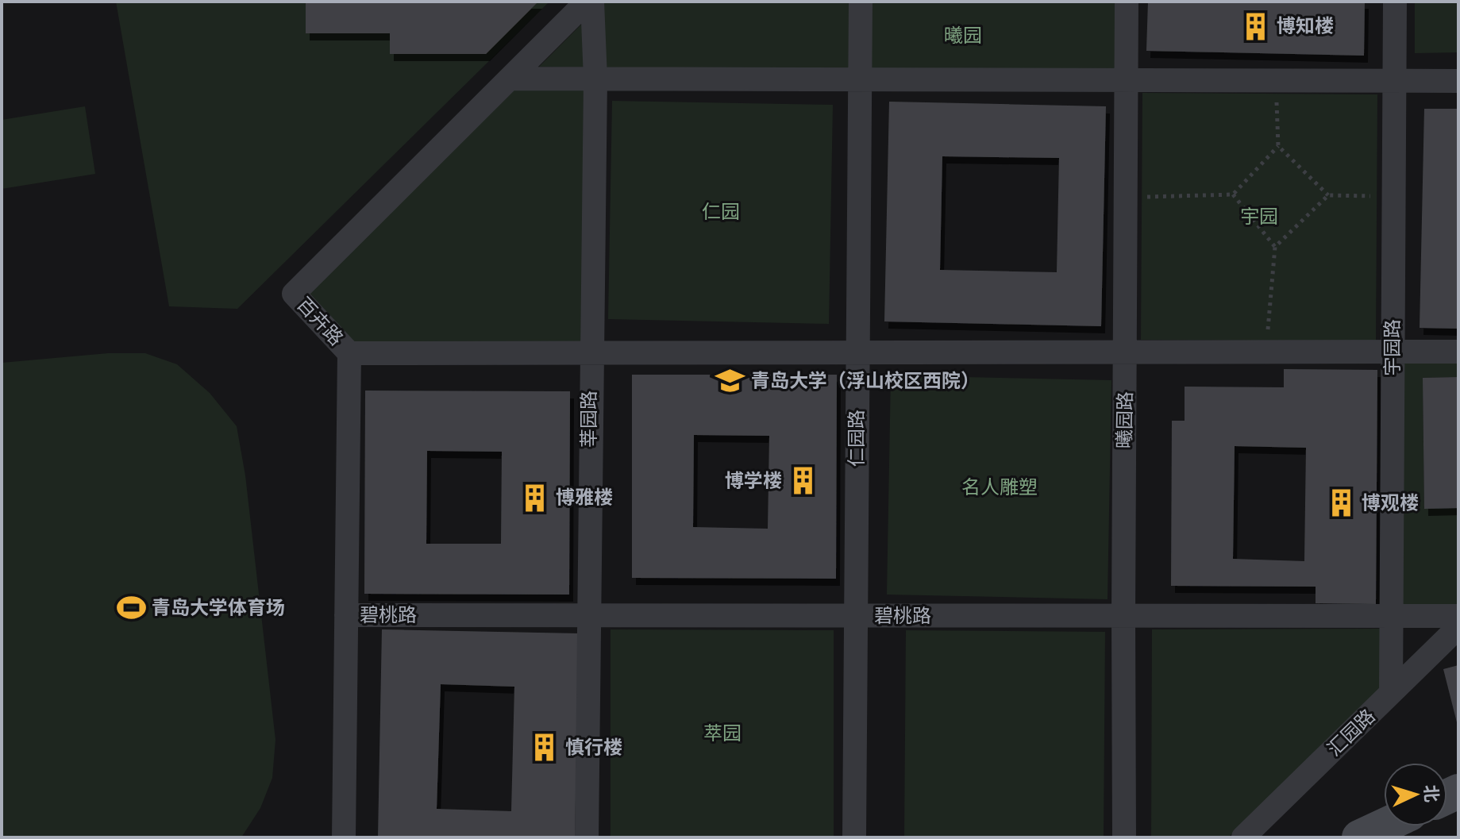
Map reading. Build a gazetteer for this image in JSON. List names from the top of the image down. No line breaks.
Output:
{"streets":{"street":["百卉路","宇园路","曦园路","仁园路","碧桃路","汇园路"]},"crossings":[["百卉路","碧桃路"],["宇园路","碧桃路"],["宇园路","汇园路"],["曦园路","碧桃路"],["仁园路","碧桃路"]],"parks":["曦园","仁园","宇园","名人雕塑","萃园"],"places":{"building":["博知楼","博学楼","博雅楼","博观楼","慎行楼"],"school or university":["青岛大学（浮山校区西院）"],"sports":["青岛大学体育场"]},"north":"right"}
